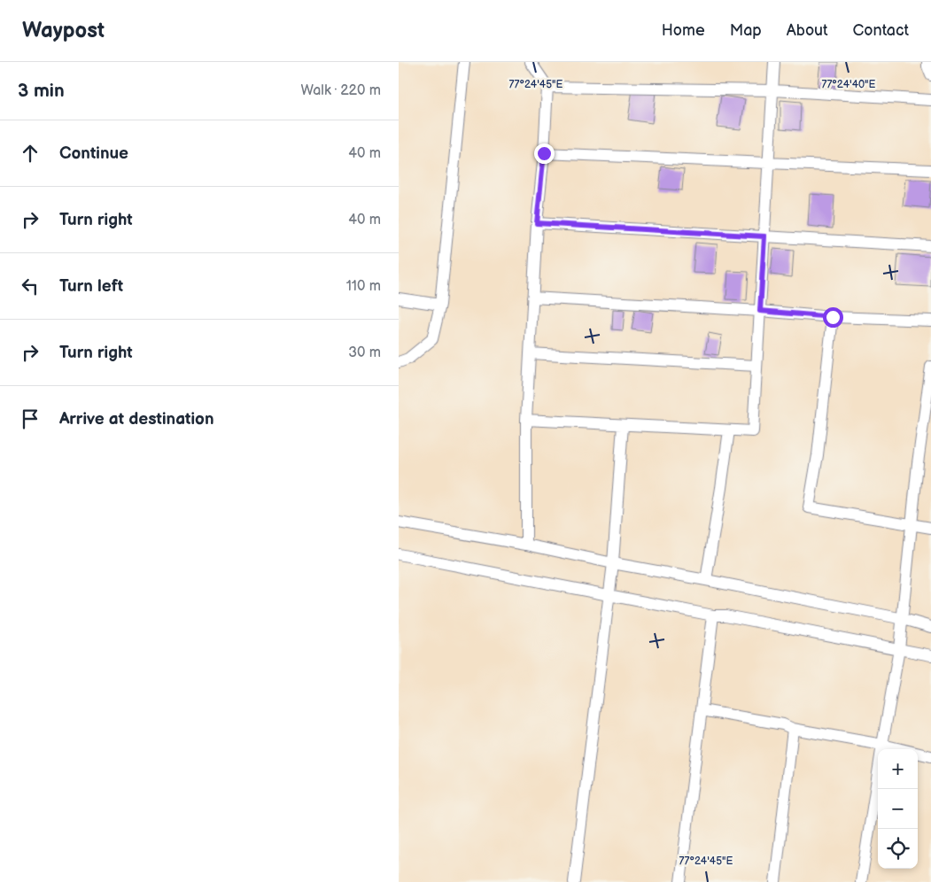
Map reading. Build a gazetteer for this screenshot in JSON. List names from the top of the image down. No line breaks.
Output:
{"page":{"header":"Waypost","nav":["Home","Map","About","Contact"],"heading":["3 min","Walk · 220 m"],"list":[["Continue","40 m"],["Turn right","40 m"],["Turn left","110 m"],["Turn right","30 m"],"Arrive at destination"],"map_buttons":["+","−"]},"coordinates":["77°24'45\"E","77°24'40\"E"]}
